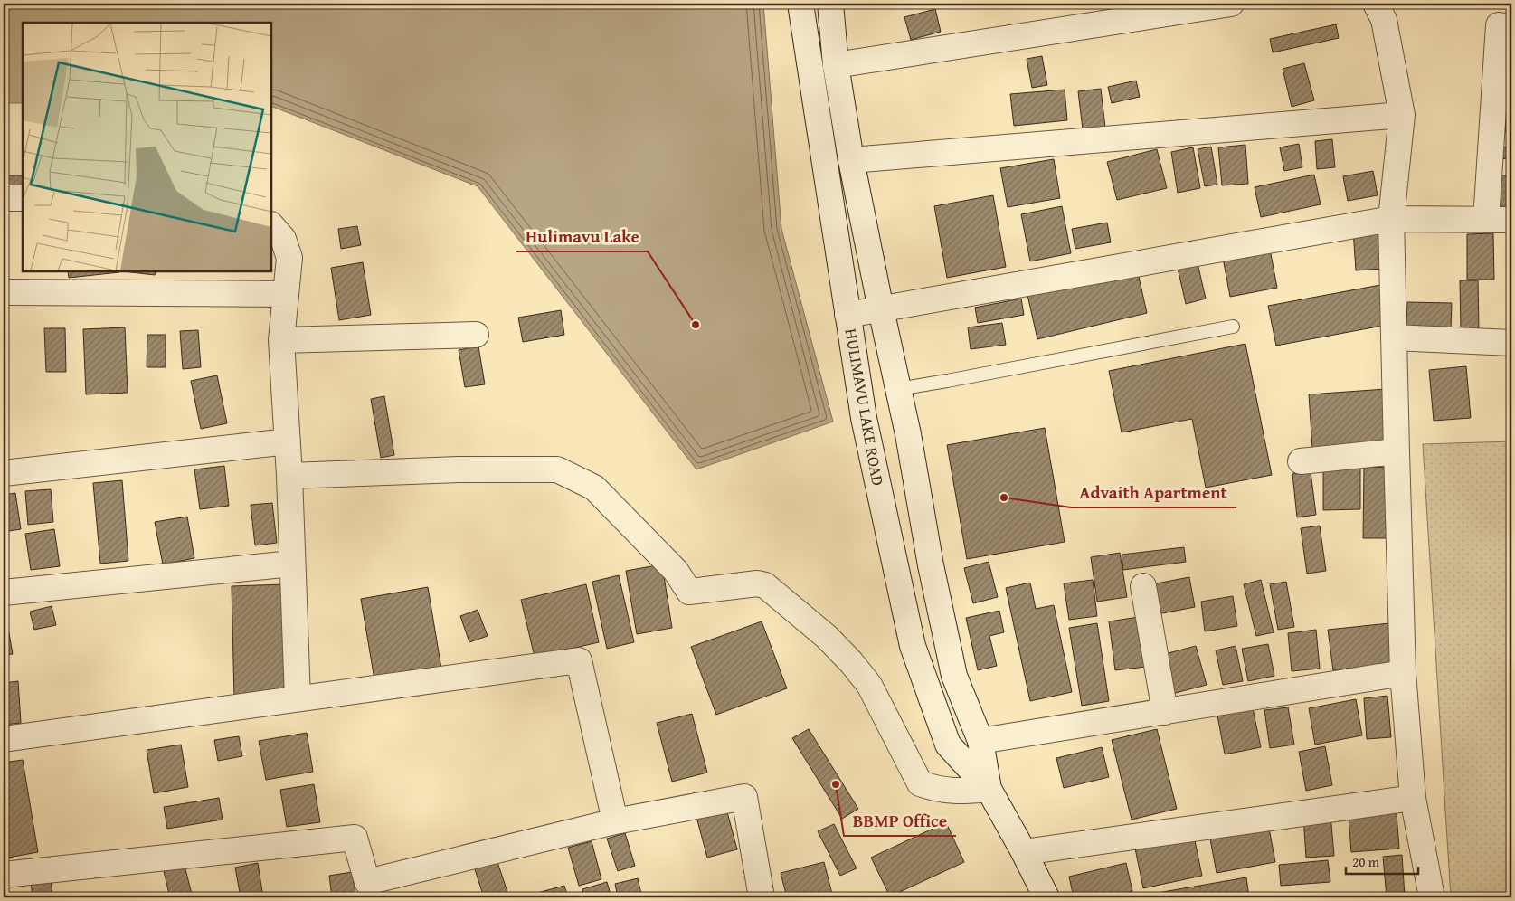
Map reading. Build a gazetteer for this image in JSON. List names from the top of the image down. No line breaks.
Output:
{"streets":{"street":["HULIMAVU LAKE ROAD"]},"places":["Hulimavu Lake","Advaith Apartment","BBMP Office"],"scale_bar":"20 m"}
